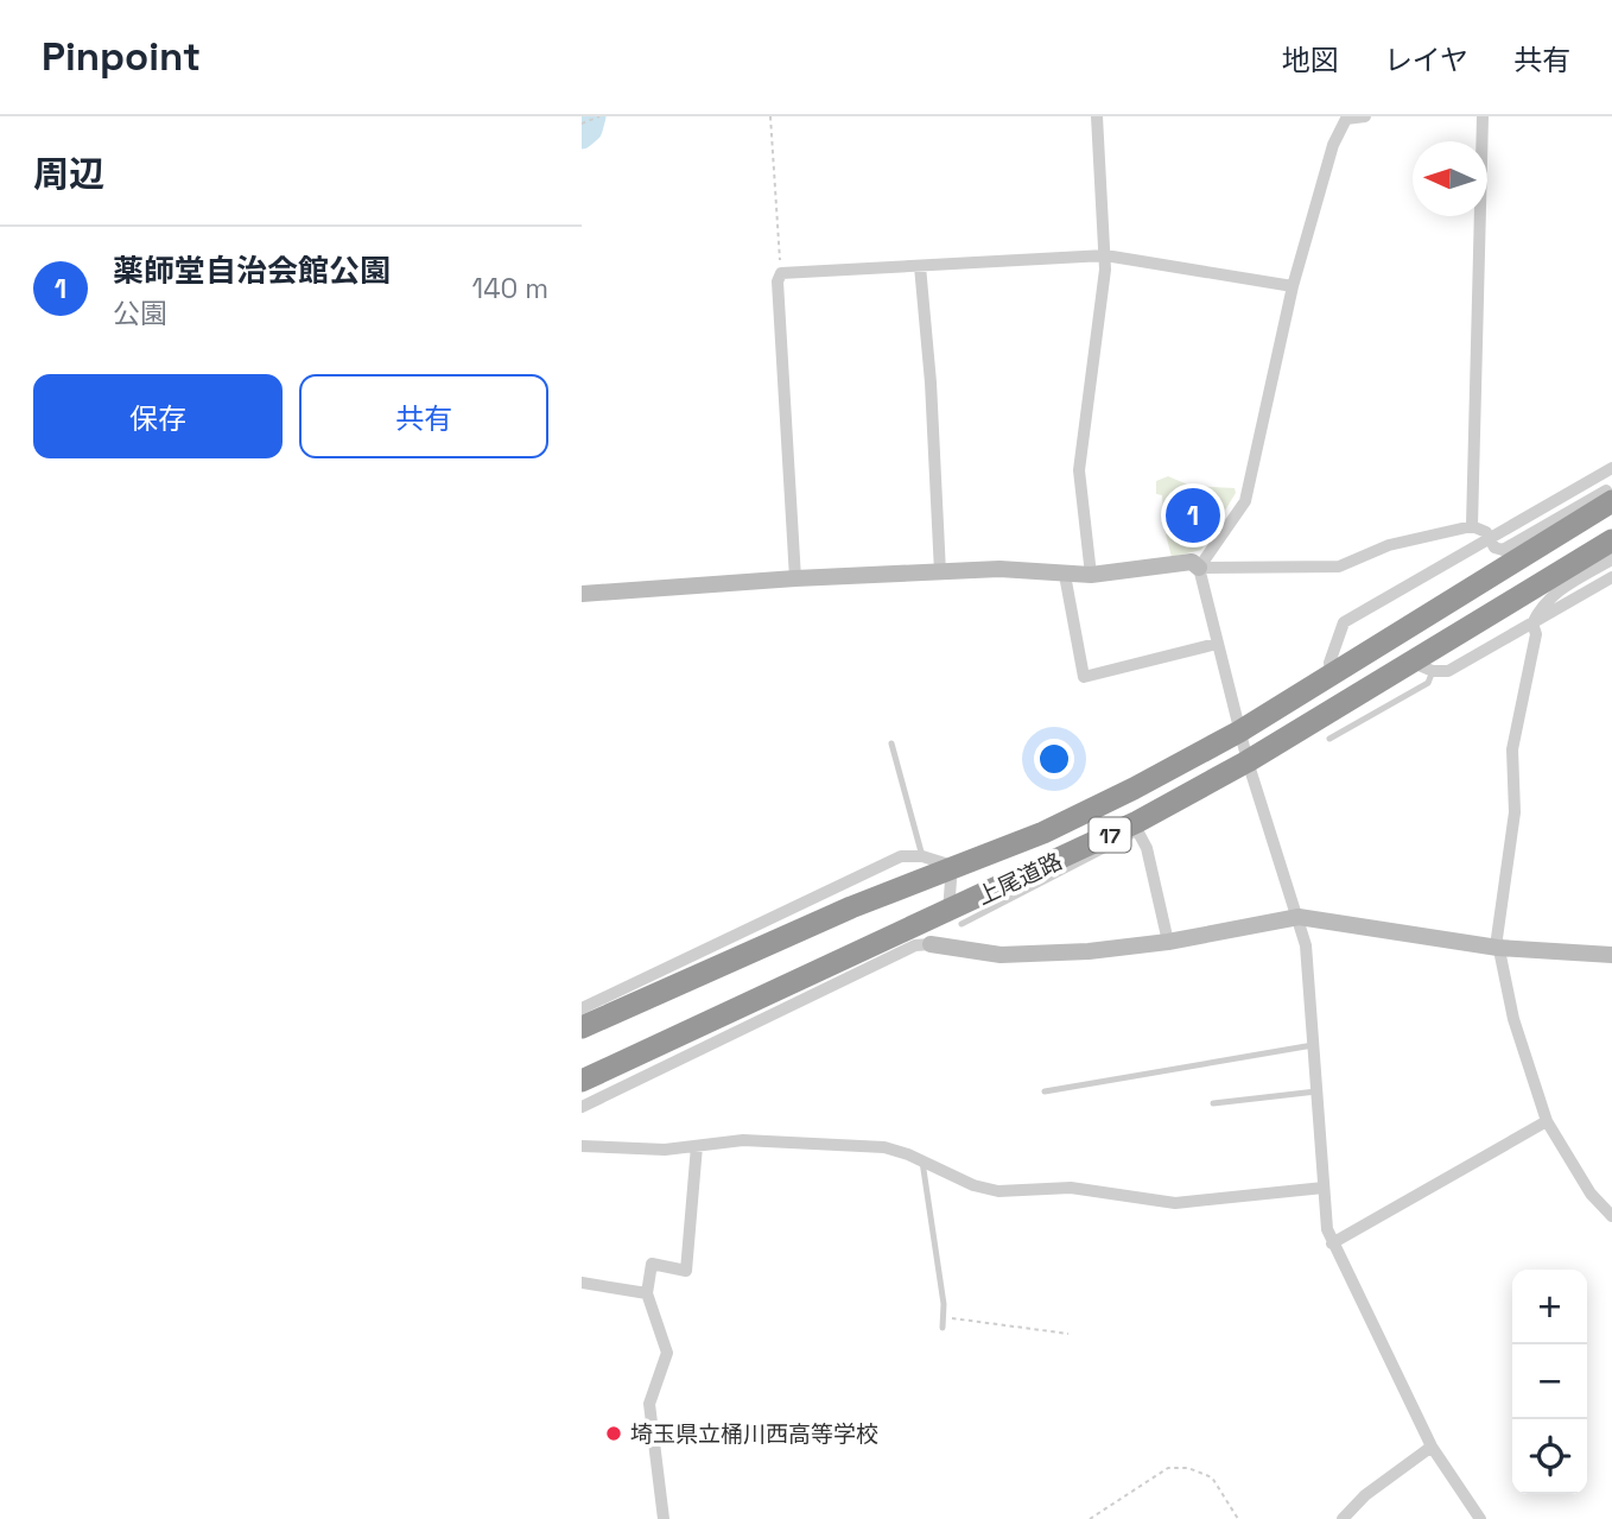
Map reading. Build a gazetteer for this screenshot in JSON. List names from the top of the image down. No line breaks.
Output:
{"streets":{"highway":["17","上尾道路"]},"places":["埼玉県立桶川西高等学校"],"north":"left","page":{"header":"Pinpoint","nav":["地図","レイヤ","共有"],"heading":"周辺","list":[{"mark":"1","name":"薬師堂自治会館公園","note":"公園","value":"140 m"}],"buttons":["保存","共有"],"pins":"1","map_buttons":["+","−"]}}
